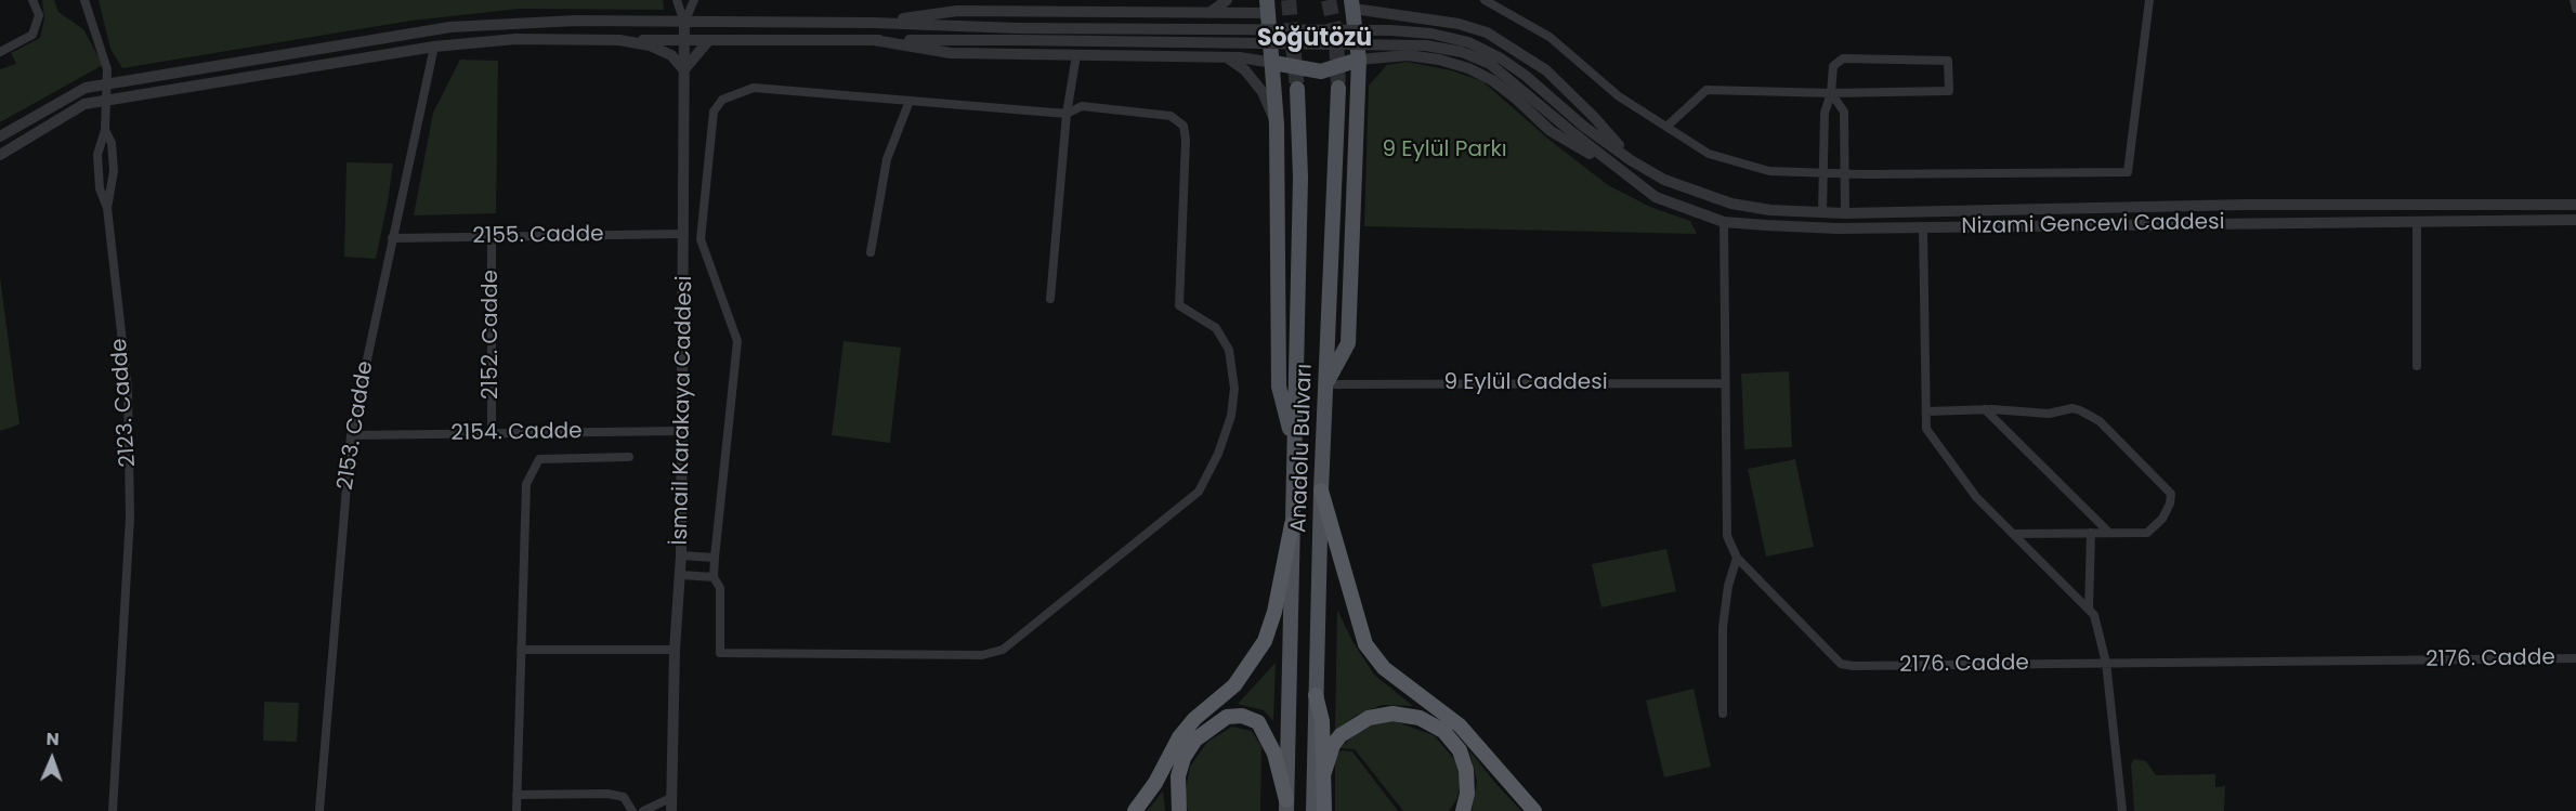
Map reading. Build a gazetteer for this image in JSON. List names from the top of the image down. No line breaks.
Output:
{"streets":{"main road":["Anadolu Bulvarı"],"street":["Nizami Gencevi Caddesi","2155. Cadde","2152. Cadde","9 Eylül Caddesi","2123. Cadde","İsmail Karakaya Caddesi","2153. Cadde","2154. Cadde","2176. Cadde"]},"crossings":[["Nizami Gencevi Caddesi","2176. Cadde"],["2155. Cadde","2152. Cadde"],["2155. Cadde","İsmail Karakaya Caddesi"],["2155. Cadde","2153. Cadde"],["2152. Cadde","2154. Cadde"],["9 Eylül Caddesi","Anadolu Bulvarı"],["9 Eylül Caddesi","2176. Cadde"],["İsmail Karakaya Caddesi","2154. Cadde"],["2153. Cadde","2154. Cadde"]],"districts":["Söğütözü"],"parks":["9 Eylül Parkı"],"north":"top"}
